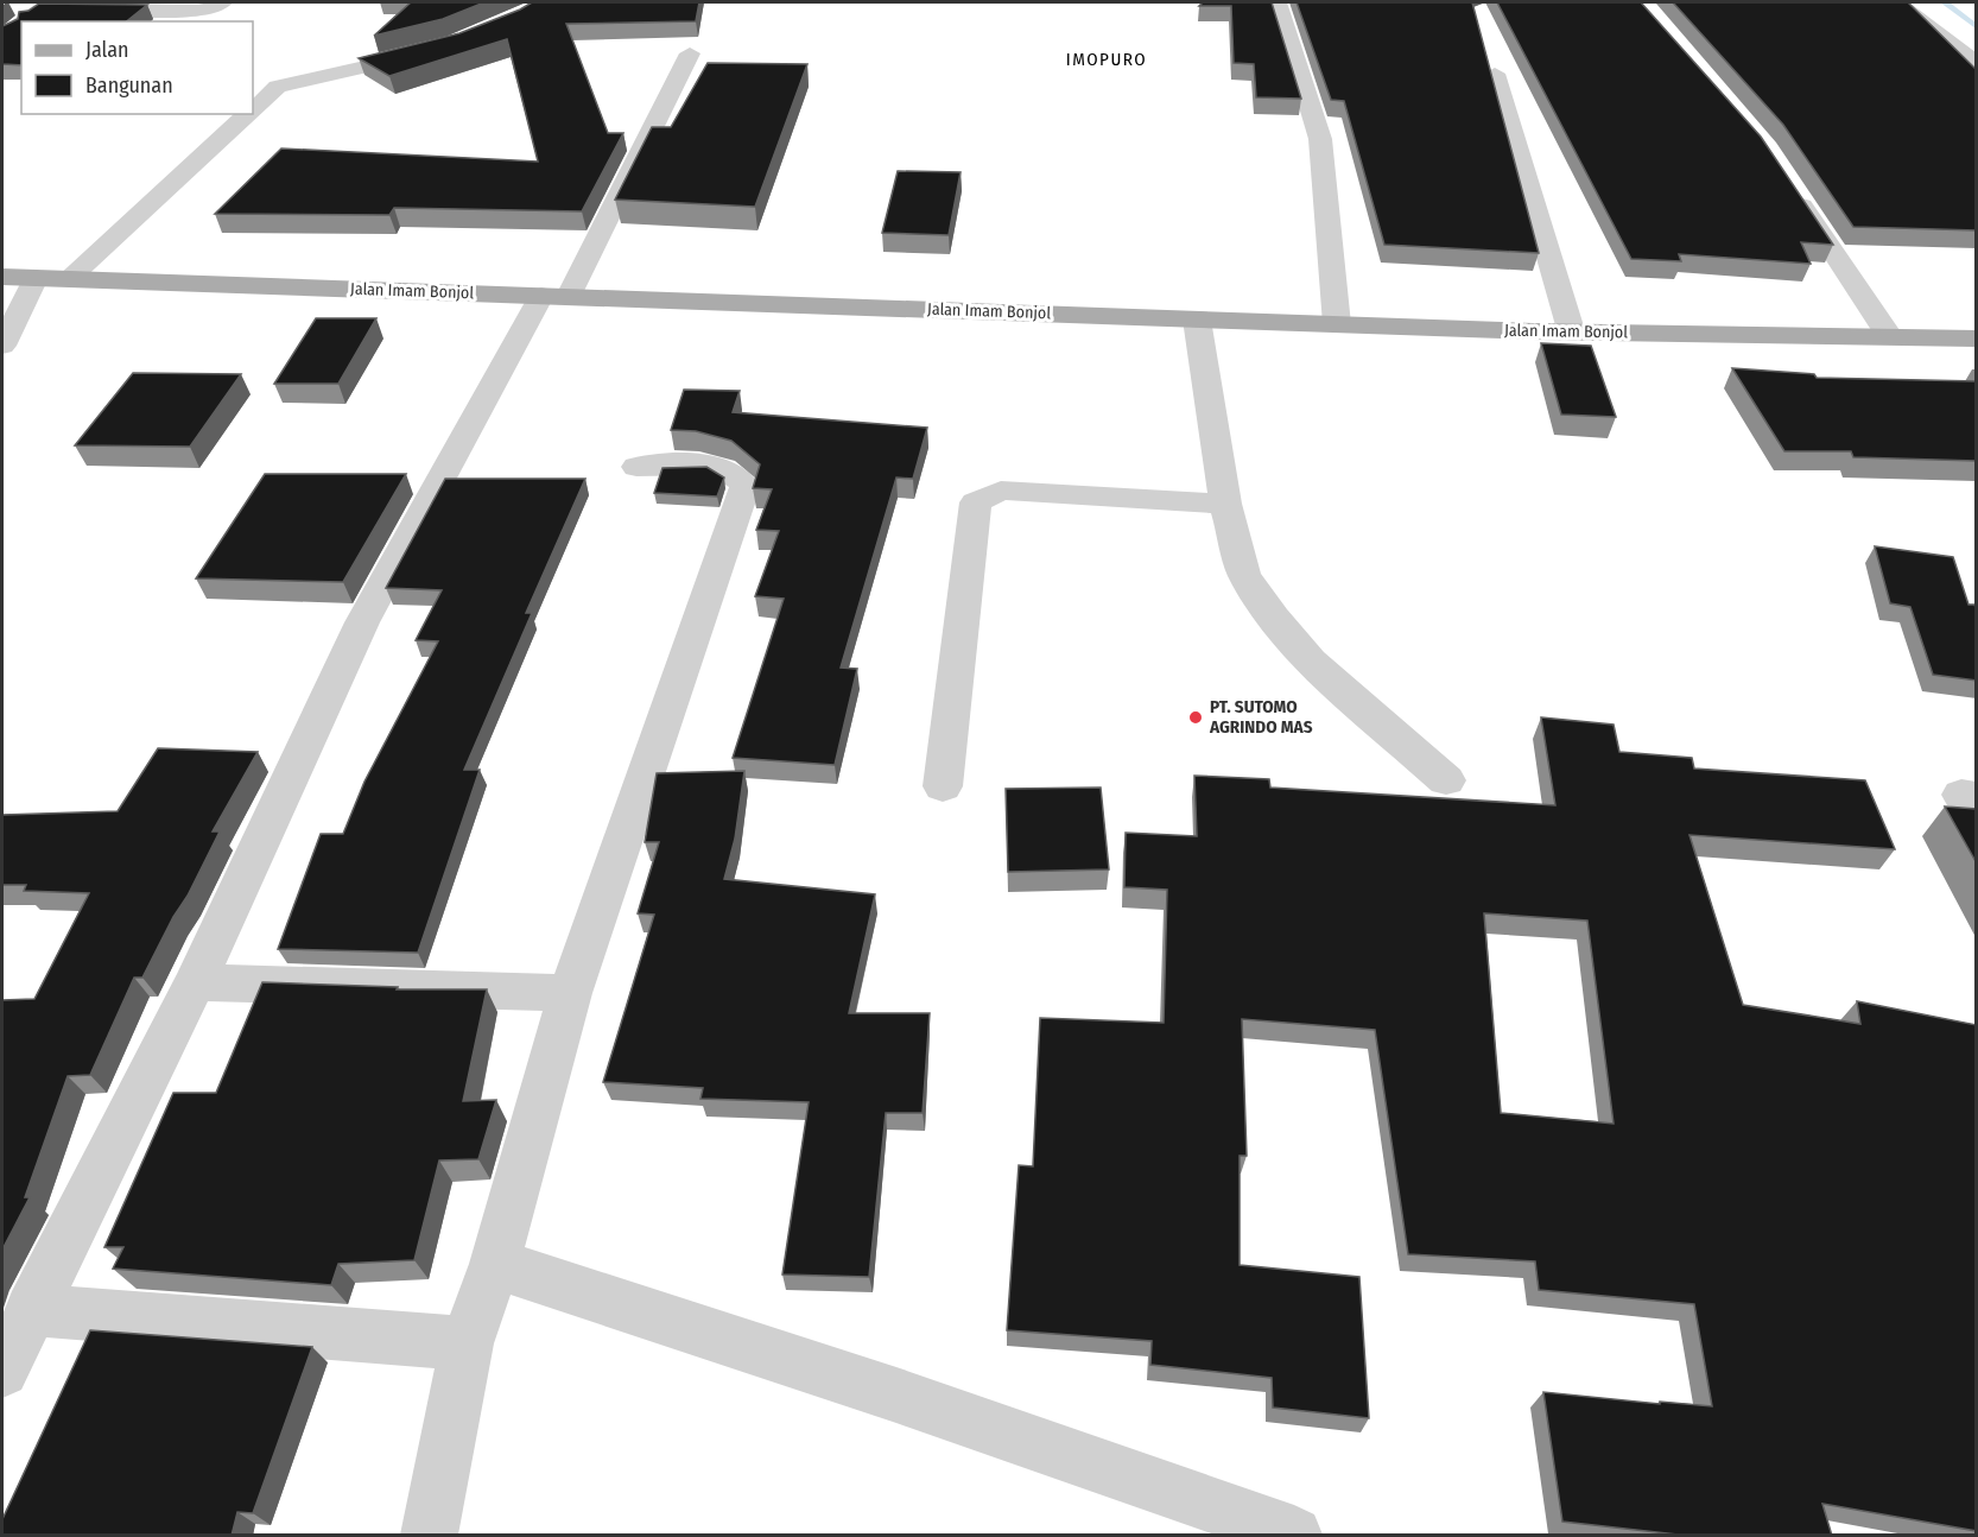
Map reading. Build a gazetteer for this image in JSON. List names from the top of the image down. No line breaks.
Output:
{"streets":{"main road":["Jalan Imam Bonjol"]},"districts":["IMOPURO"],"places":["PT. SUTOMO AGRINDO MAS"],"legend":["Jalan","Bangunan"]}
